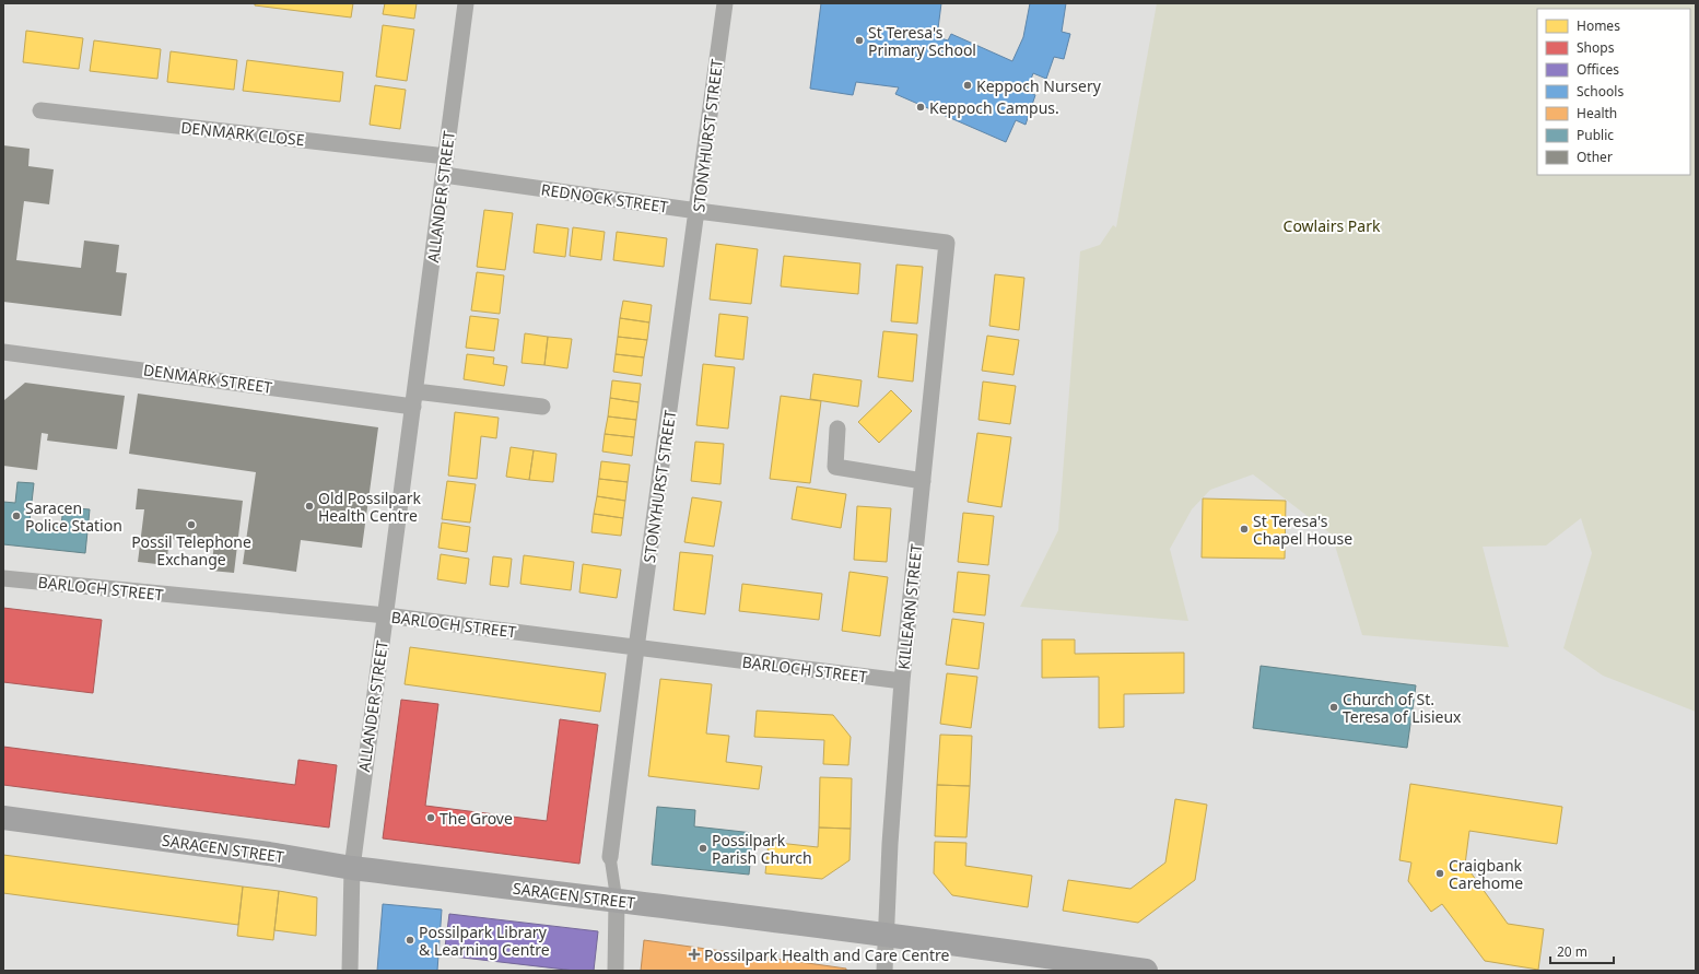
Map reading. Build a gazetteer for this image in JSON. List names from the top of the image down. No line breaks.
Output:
{"streets":{"main road":["SARACEN STREET"],"street":["DENMARK CLOSE","STONYHURST STREET","ALLANDER STREET","REDNOCK STREET","DENMARK STREET","BARLOCH STREET","KILLEARN STREET"]},"crossings":[["DENMARK CLOSE","ALLANDER STREET"],["STONYHURST STREET","REDNOCK STREET"],["STONYHURST STREET","BARLOCH STREET"],["STONYHURST STREET","SARACEN STREET"],["ALLANDER STREET","REDNOCK STREET"],["ALLANDER STREET","DENMARK STREET"],["ALLANDER STREET","BARLOCH STREET"],["ALLANDER STREET","SARACEN STREET"],["REDNOCK STREET","KILLEARN STREET"],["BARLOCH STREET","KILLEARN STREET"],["KILLEARN STREET","SARACEN STREET"]],"parks":["Cowlairs Park"],"places":{"other":["St Teresa's Primary School","Keppoch Nursery","Keppoch Campus.","Old Possilpark Health Centre","Saracen Police Station","Possil Telephone Exchange","St Teresa's Chapel House","Church of St. Teresa of Lisieux","The Grove","Possilpark Parish Church","Craigbank Carehome","Possilpark Library & Learning Centre"],"health":["Possilpark Health and Care Centre"]},"legend":["Homes","Shops","Offices","Schools","Health","Public","Other"],"scale_bar":"20 m"}
